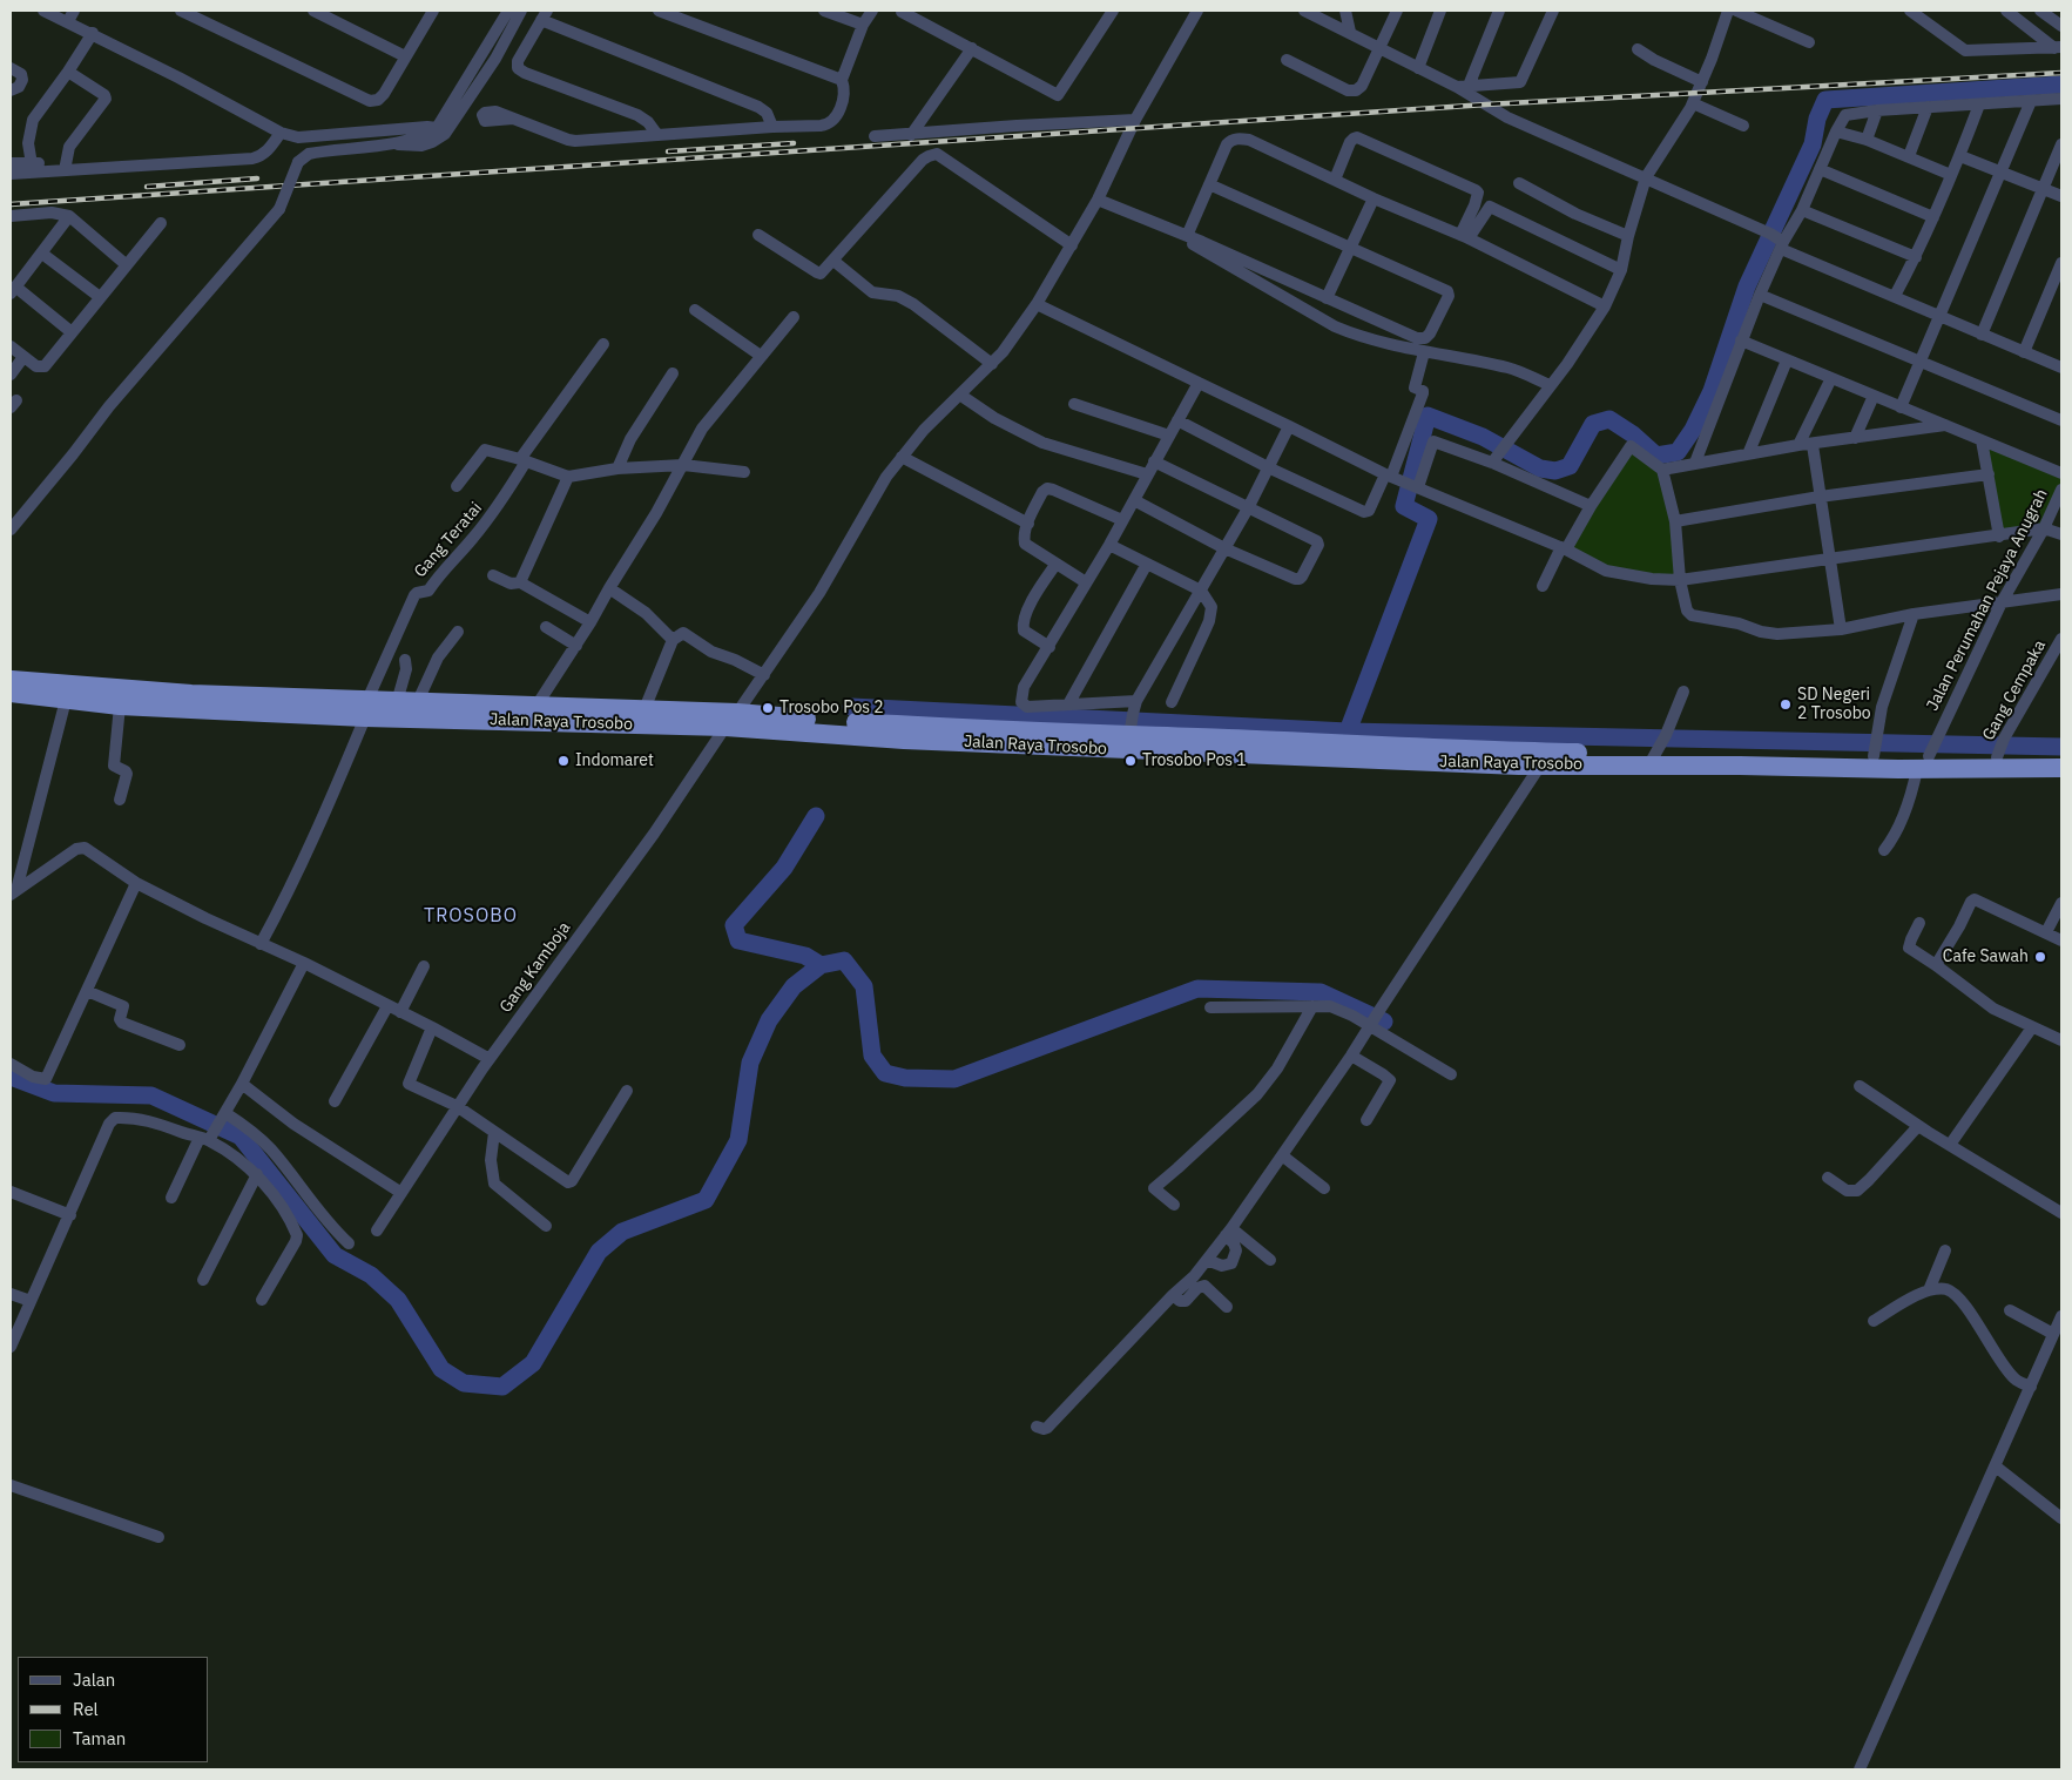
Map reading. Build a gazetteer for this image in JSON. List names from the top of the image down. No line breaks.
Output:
{"streets":{"highway":["Jalan Raya Trosobo"],"street":["Gang Teratai","Jalan Perumahan Pejaya Anugrah","Gang Cempaka","Gang Kamboja"]},"crossings":[["Gang Teratai","Jalan Raya Trosobo"],["Jalan Perumahan Pejaya Anugrah","Jalan Raya Trosobo"],["Gang Cempaka","Jalan Raya Trosobo"],["Jalan Raya Trosobo","Gang Kamboja"]],"districts":["TROSOBO"],"places":["SD Negeri 2 Trosobo","Trosobo Pos 2","Indomaret","Trosobo Pos 1","Cafe Sawah"],"legend":["Jalan","Rel","Taman"]}
